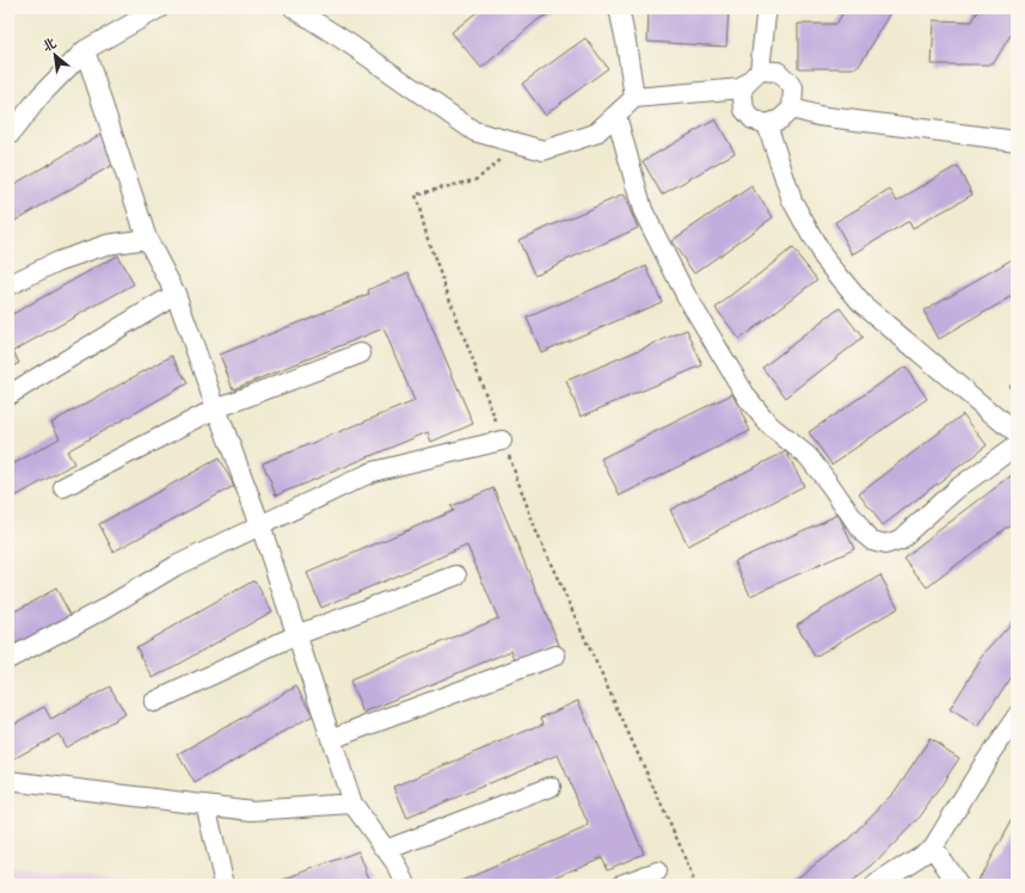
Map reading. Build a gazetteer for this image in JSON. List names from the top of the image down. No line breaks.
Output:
{"north":"top left"}
